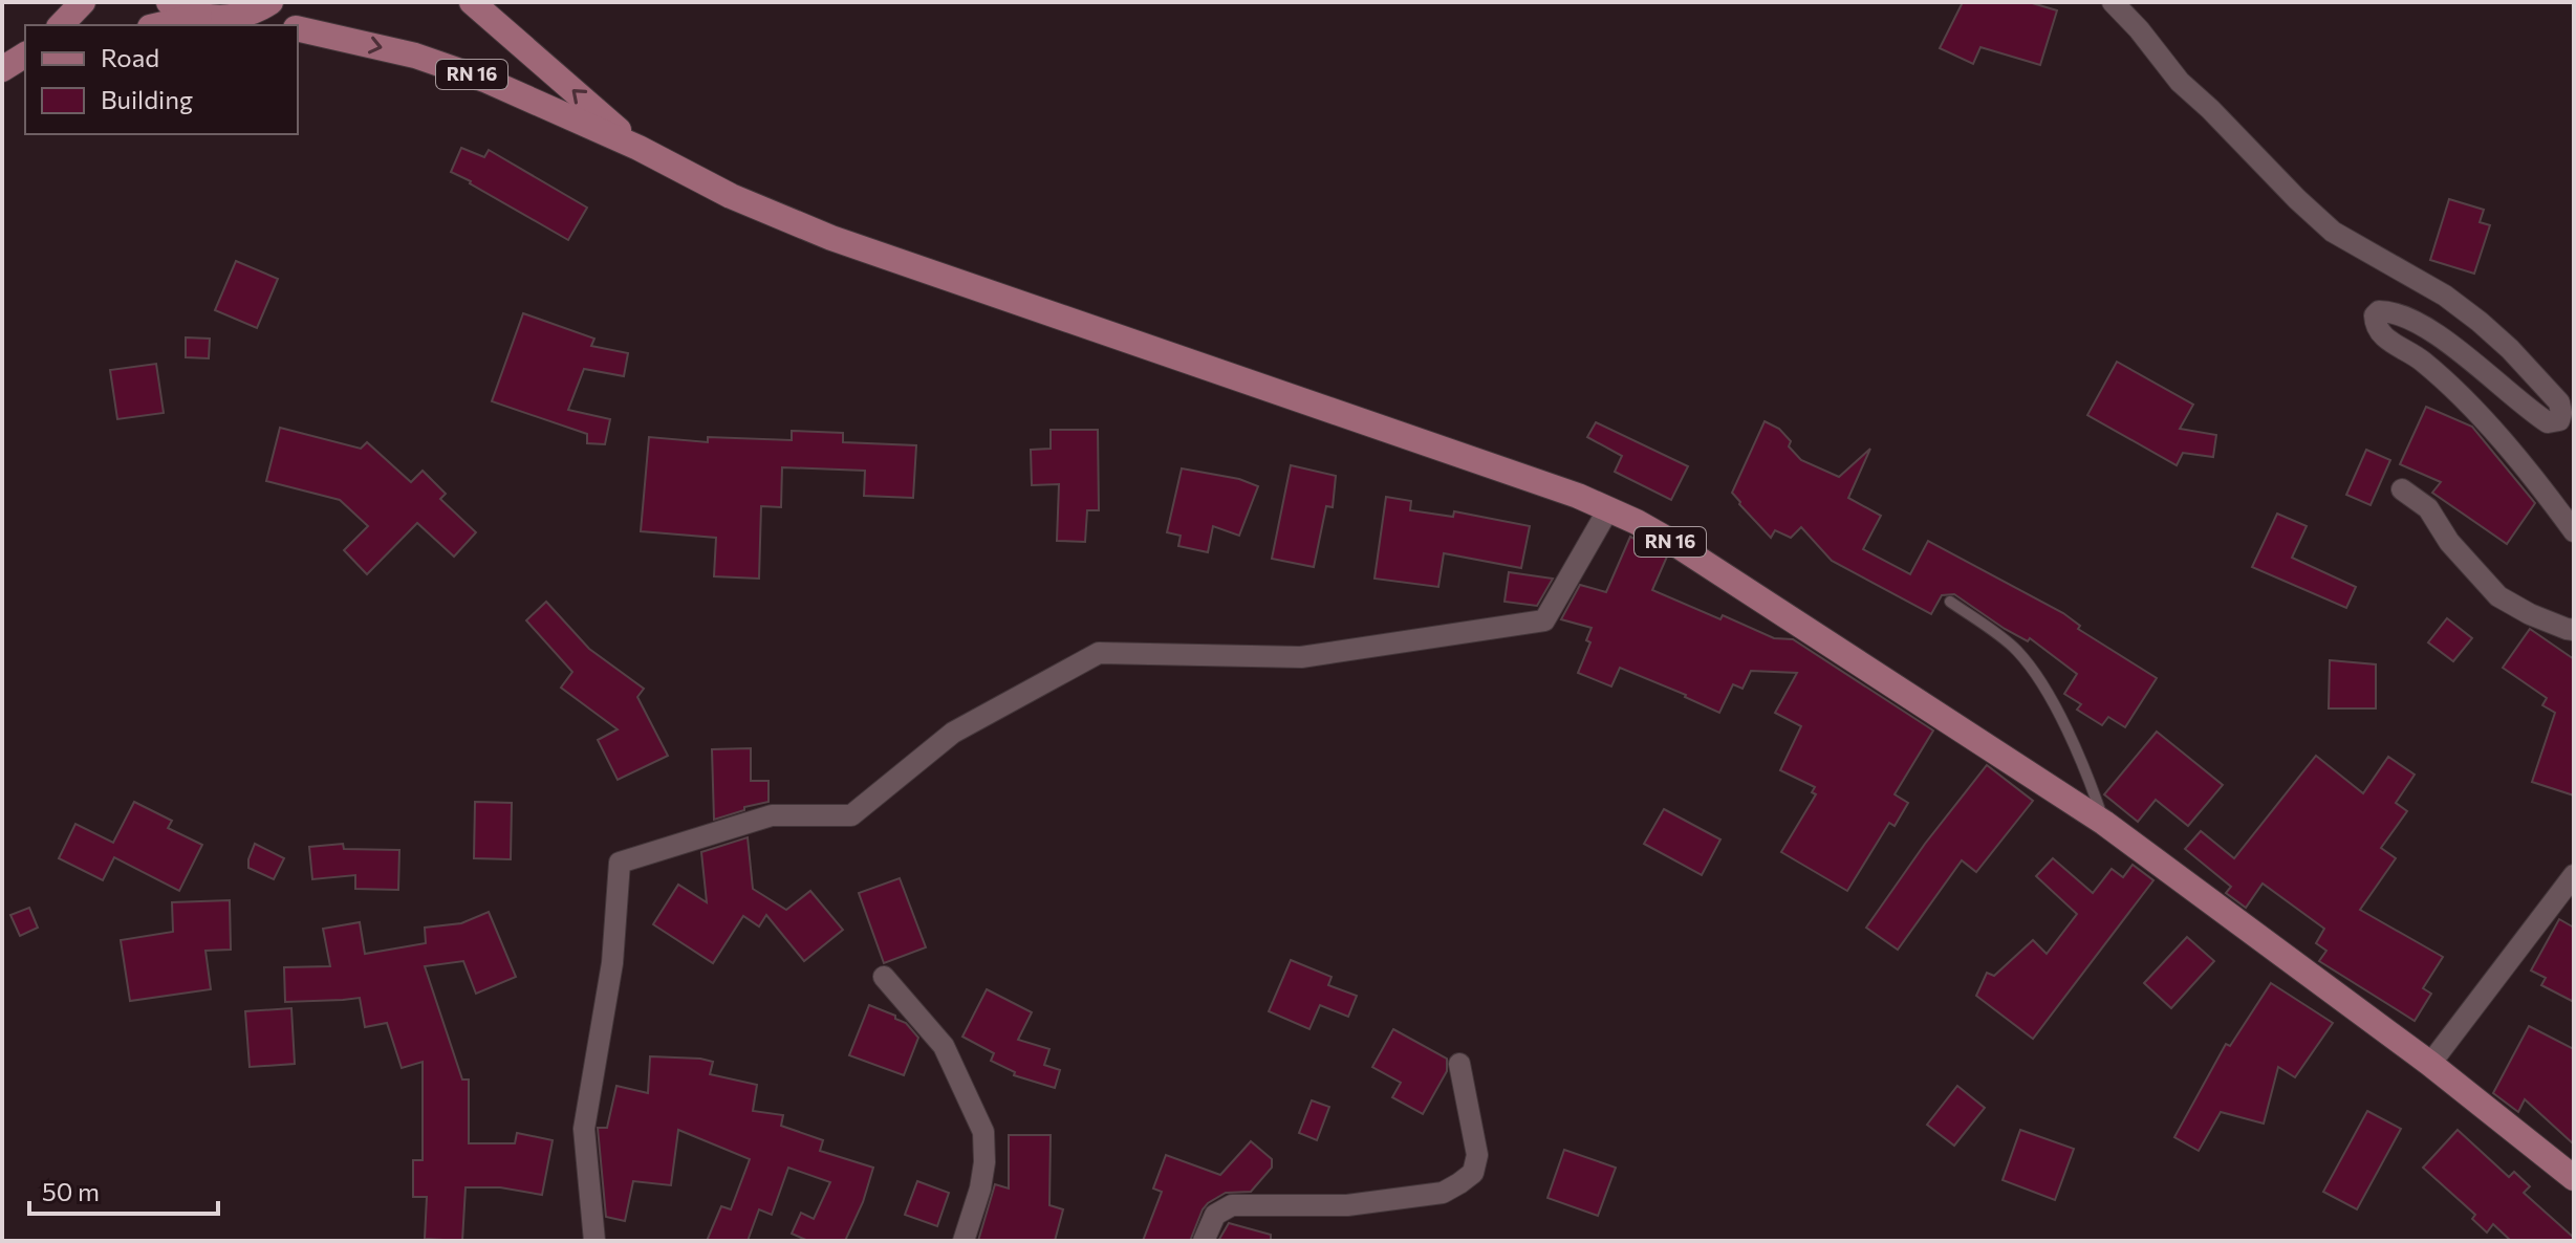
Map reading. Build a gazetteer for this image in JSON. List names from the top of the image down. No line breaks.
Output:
{"streets":{"main road":["RN 16"]},"legend":["Road","Building"],"scale_bar":"50 m"}
